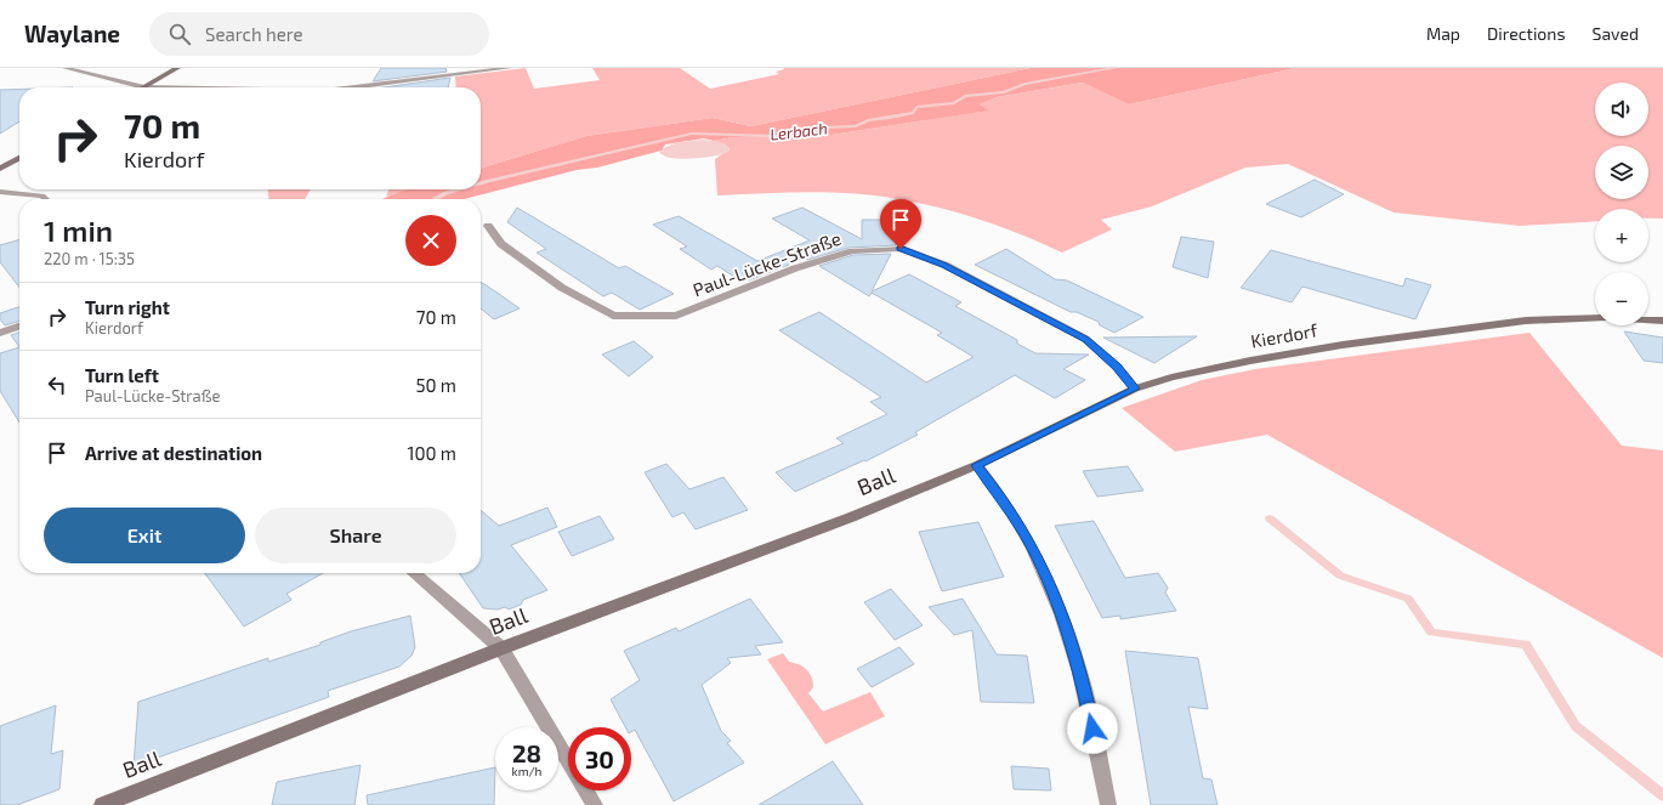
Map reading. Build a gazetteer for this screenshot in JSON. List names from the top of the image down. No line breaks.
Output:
{"streets":{"main road":["Kierdorf","Ball"],"street":["Paul-Lücke-Straße"]},"crossings":[["Paul-Lücke-Straße","Kierdorf"],["Kierdorf","Ball"]],"water":["Lerbach"],"page":{"header":"Waylane","search":"Search here","nav":["Map","Directions","Saved"],"map_buttons":["+","−"],"turn":["70 m","Kierdorf"],"heading":["1 min","220 m · 15:35"],"list":[{"name":"Turn right","note":"Kierdorf","value":"70 m"},{"name":"Turn left","note":"Paul-Lücke-Straße","value":"50 m"},{"name":"Arrive at destination","value":"100 m"}],"buttons":["Exit","Share"],"speed":"28 km/h","limit":"30"}}
